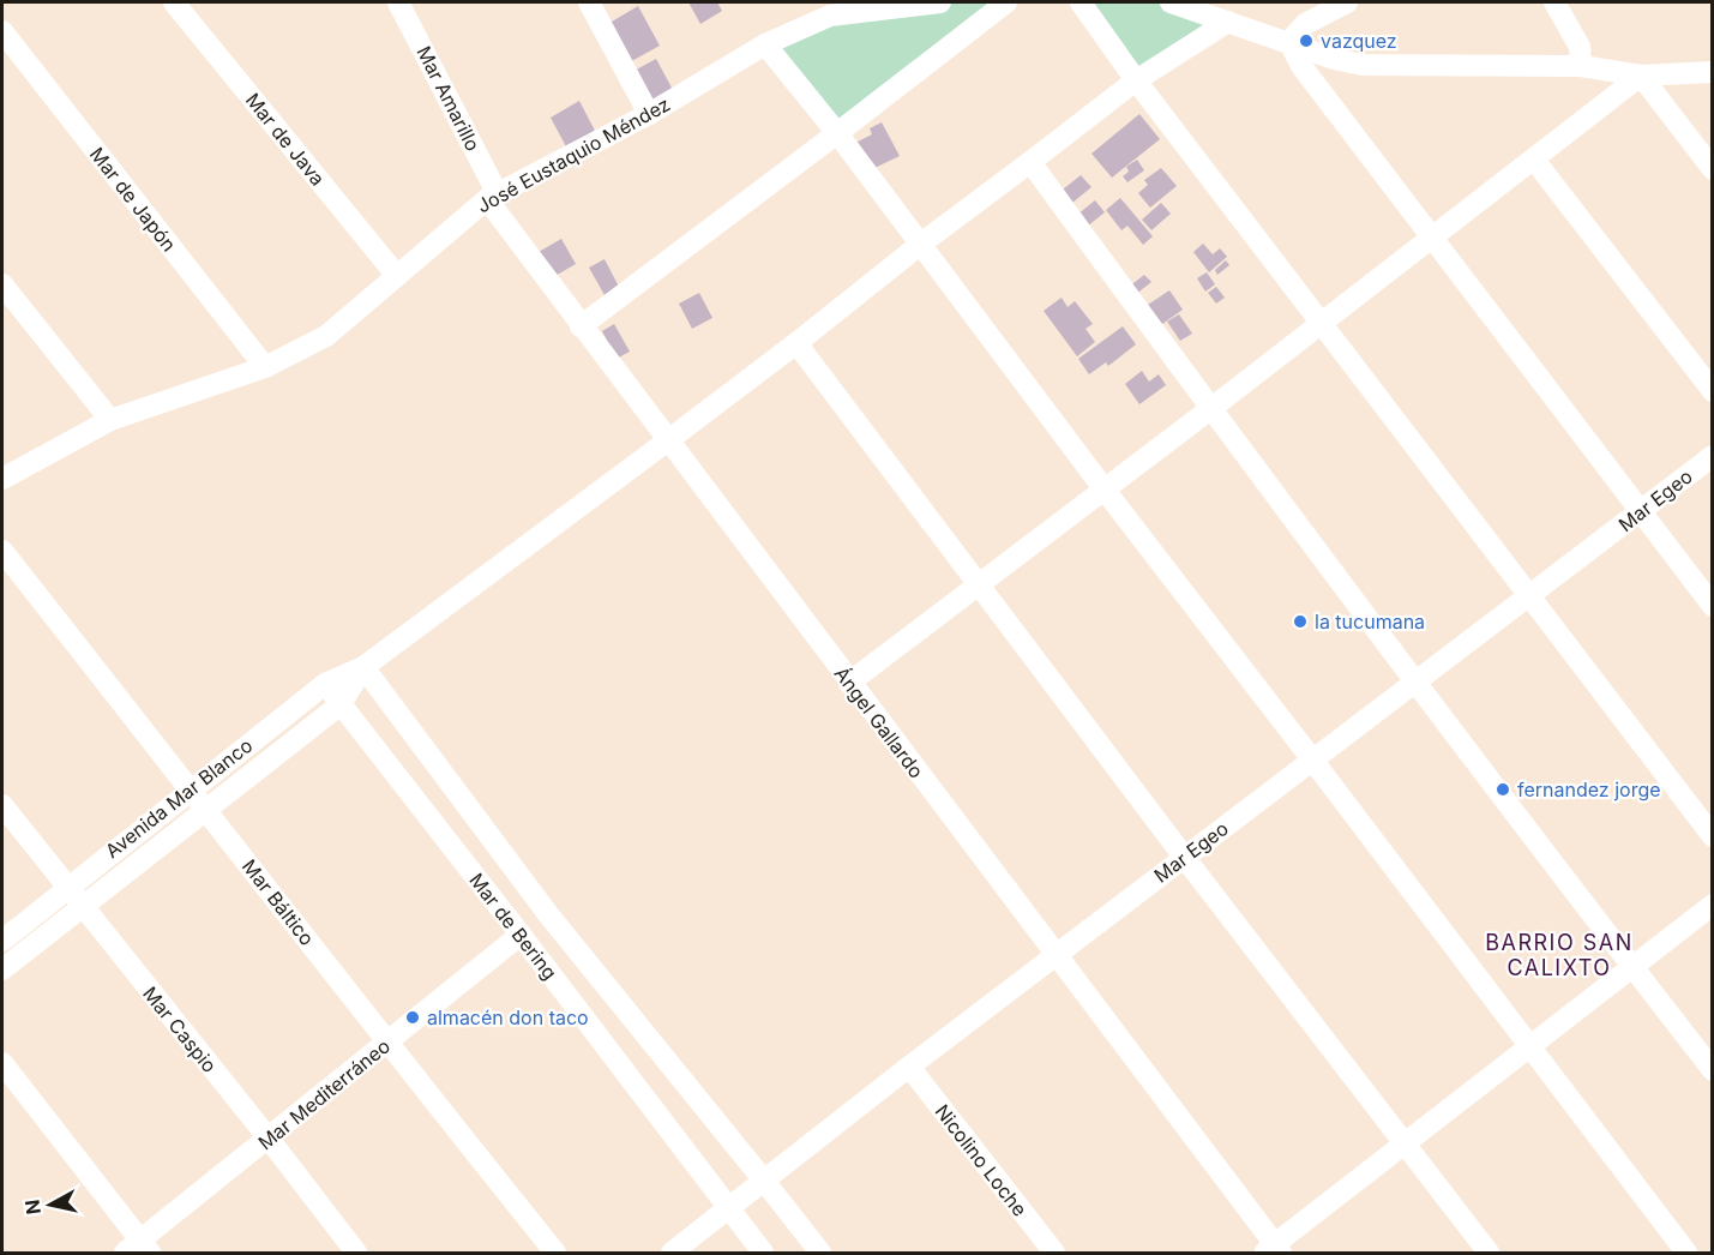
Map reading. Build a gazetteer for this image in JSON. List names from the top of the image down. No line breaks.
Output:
{"streets":{"street":["Mar Amarillo","Mar de Java","José Eustaquio Méndez","Mar de Japón","Mar Egeo","Ángel Gallardo","Avenida Mar Blanco","Mar Báltico","Mar de Bering","Mar Caspio","Mar Mediterráneo","Nicolino Loche"]},"crossings":[["Mar Amarillo","José Eustaquio Méndez"],["Mar Amarillo","Ángel Gallardo"],["Mar de Java","José Eustaquio Méndez"],["José Eustaquio Méndez","Mar de Japón"],["José Eustaquio Méndez","Ángel Gallardo"],["Mar Egeo","Ángel Gallardo"],["Mar Egeo","Mar de Bering"],["Mar Egeo","Nicolino Loche"],["Avenida Mar Blanco","Mar Báltico"],["Avenida Mar Blanco","Mar de Bering"],["Avenida Mar Blanco","Mar Caspio"],["Mar Báltico","Mar Mediterráneo"],["Mar de Bering","Mar Mediterráneo"],["Mar Caspio","Mar Mediterráneo"]],"districts":["BARRIO SAN CALIXTO"],"places":["vazquez","la tucumana","fernandez jorge","almacén don taco"],"north":"left"}
